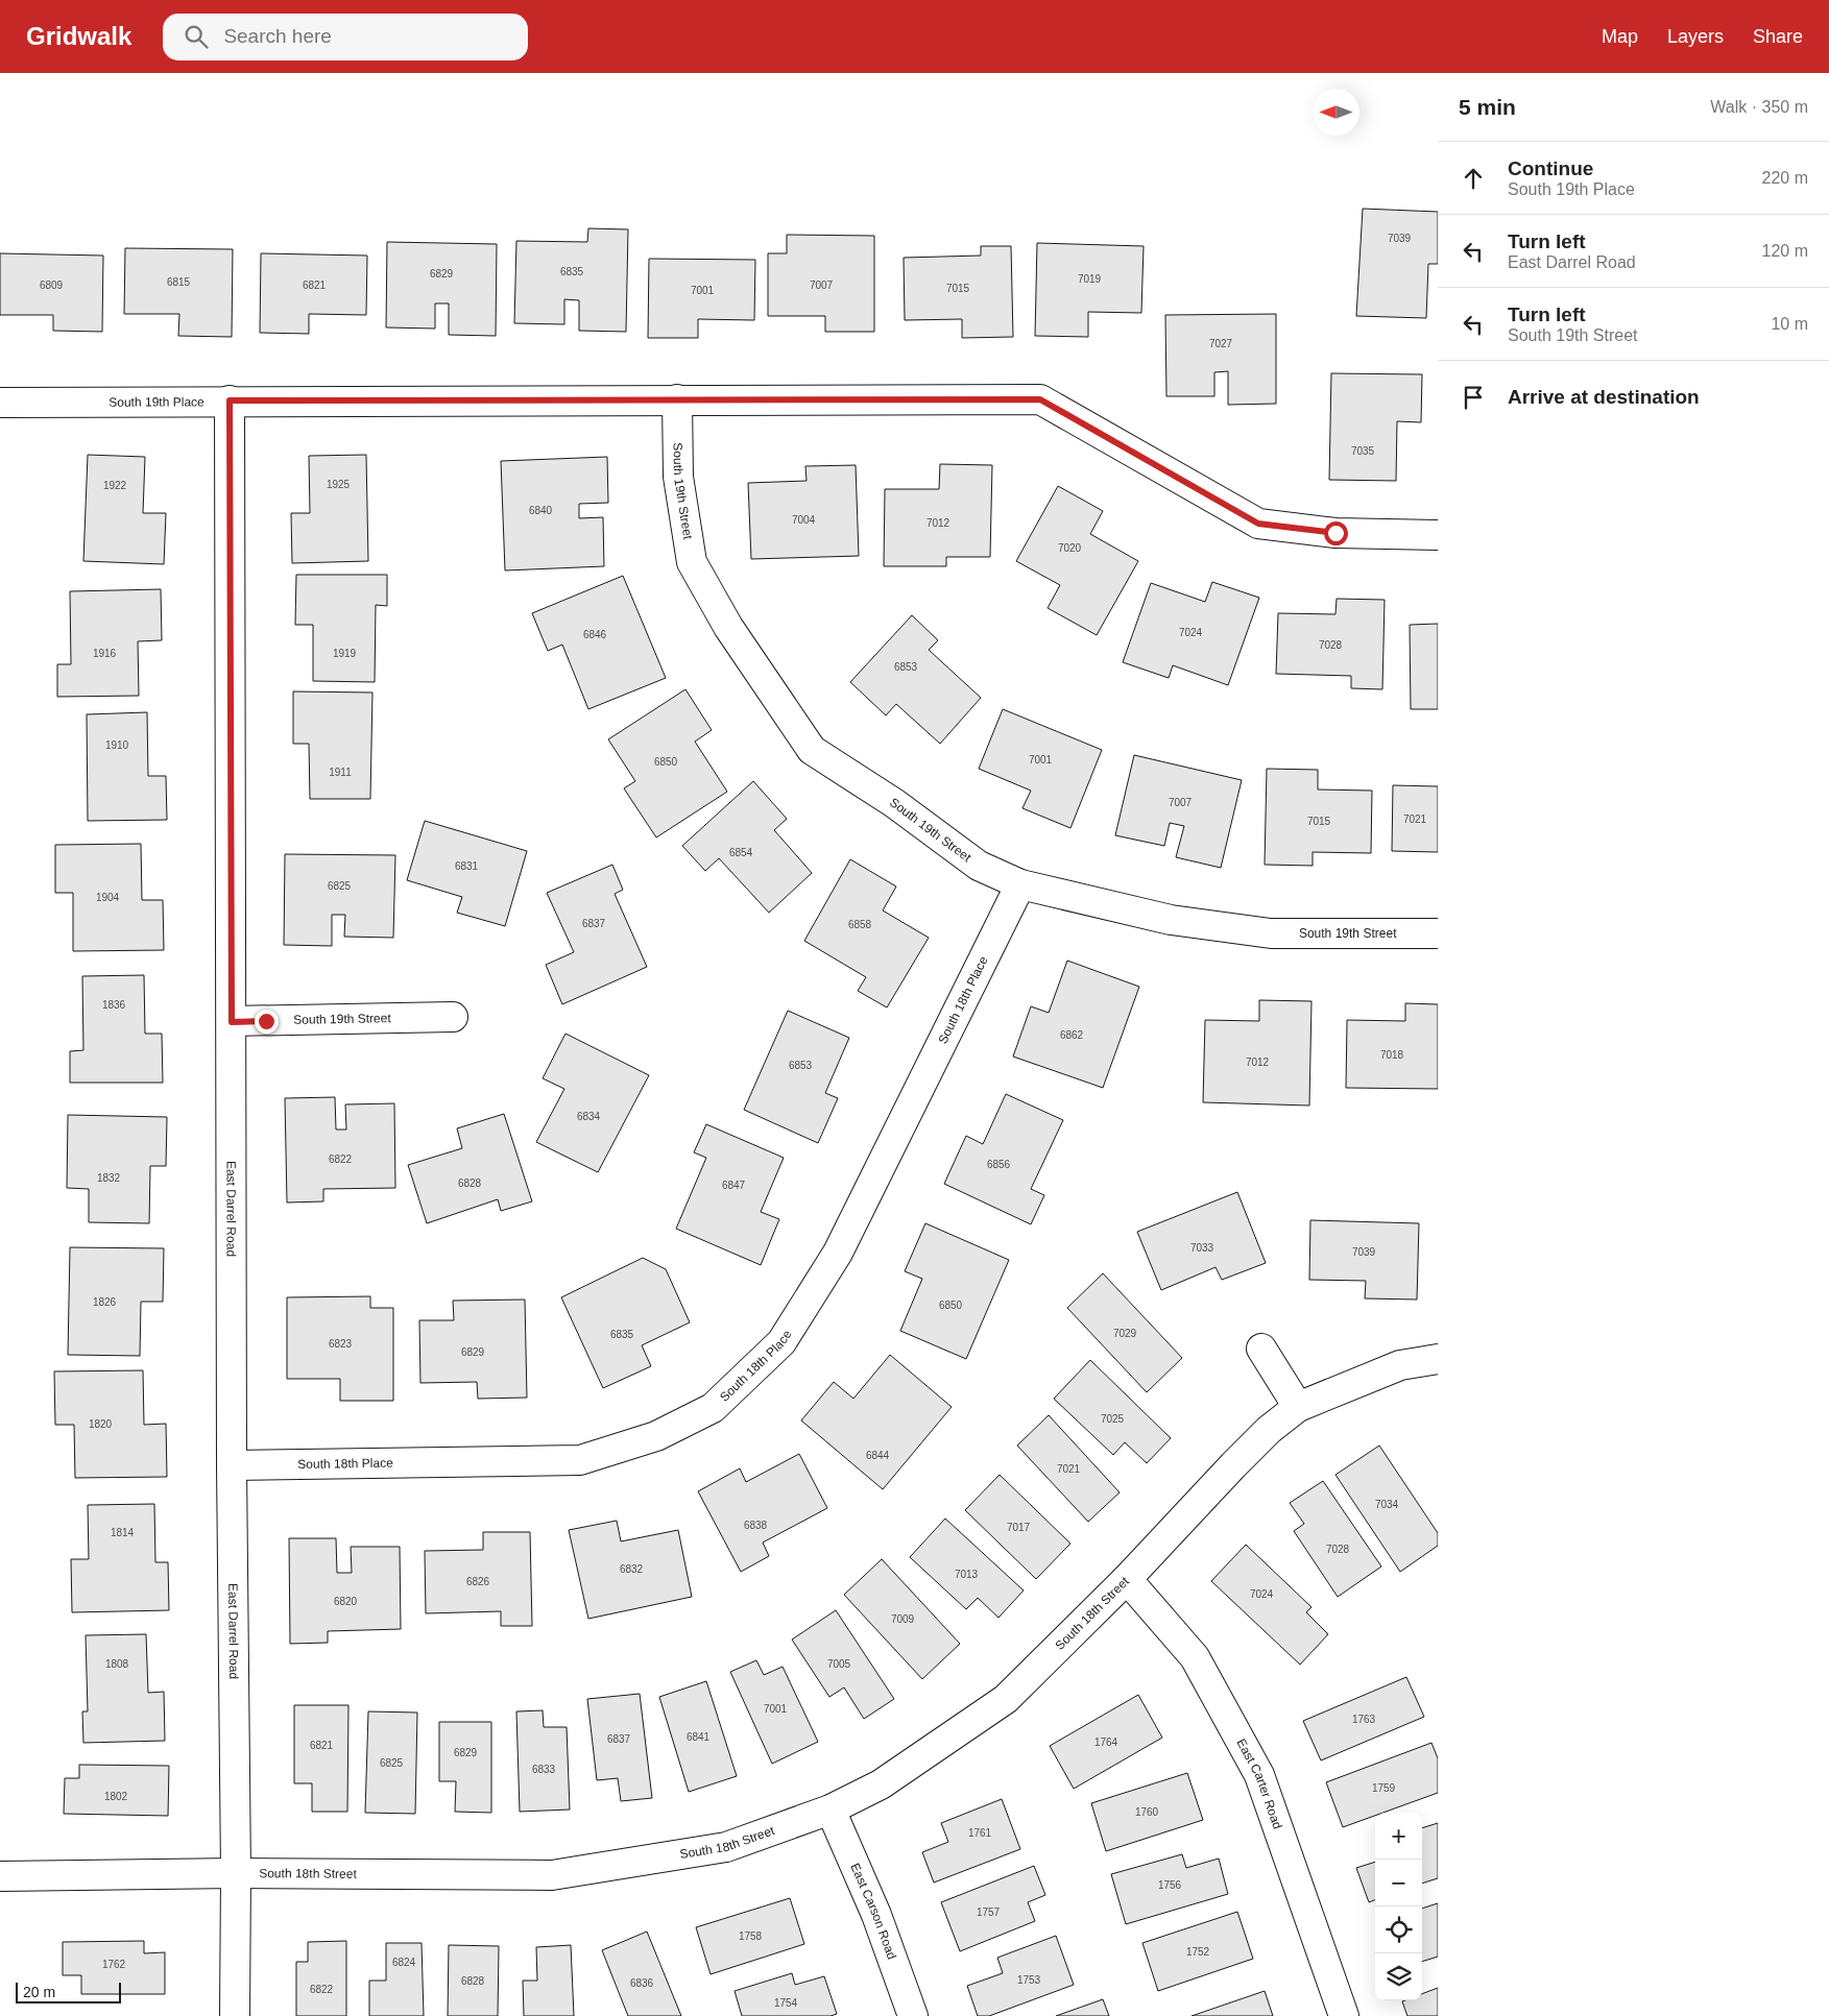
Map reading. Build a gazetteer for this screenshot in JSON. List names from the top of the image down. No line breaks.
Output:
{"streets":{"street":["South 19th Place","South 19th Street","South 18th Place","East Darrel Road","South 18th Street","East Carter Road","East Carson Road"]},"crossings":[["South 19th Place","South 19th Street"],["South 19th Place","East Darrel Road"],["South 19th Street","South 18th Place"],["South 19th Street","East Darrel Road"],["South 18th Place","East Darrel Road"],["East Darrel Road","South 18th Street"],["South 18th Street","East Carter Road"],["South 18th Street","East Carson Road"]],"house_numbers":["7039","6835","6829","7019","6815","6809","6821","7007","7015","7001","7027","7035","1925","1922","6840","7004","7012","7020","7024","6846","7028","1916","1919","6853","1910","7001","6850","1911","7007","7021","7015","6854","6831","6825","1904","6837","6858","1836","6862","7018","7012","6853","6834","6822","6856","1832","6828","6847","7033","7039","1826","6850","7029","6835","6823","6829","7025","1820","6844","7021","7034","6838","7017","1814","7028","6832","7013","6826","7024","6820","7009","1808","7005","7001","1763","6841","6837","1764","6821","6829","6825","6833","1759","1802","1760","1761","1756","1757","1758","1752","6824","1762","1753","6828","6836","6822","1754"],"scale_bar":"20 m","north":"left","page":{"header":"Gridwalk","search":"Search here","nav":["Map","Layers","Share"],"heading":["5 min","Walk · 350 m"],"list":[["Continue","South 19th Place","220 m"],["Turn left","East Darrel Road","120 m"],["Turn left","South 19th Street","10 m"],"Arrive at destination"],"map_buttons":["+","−"],"scale":"20 m"}}
